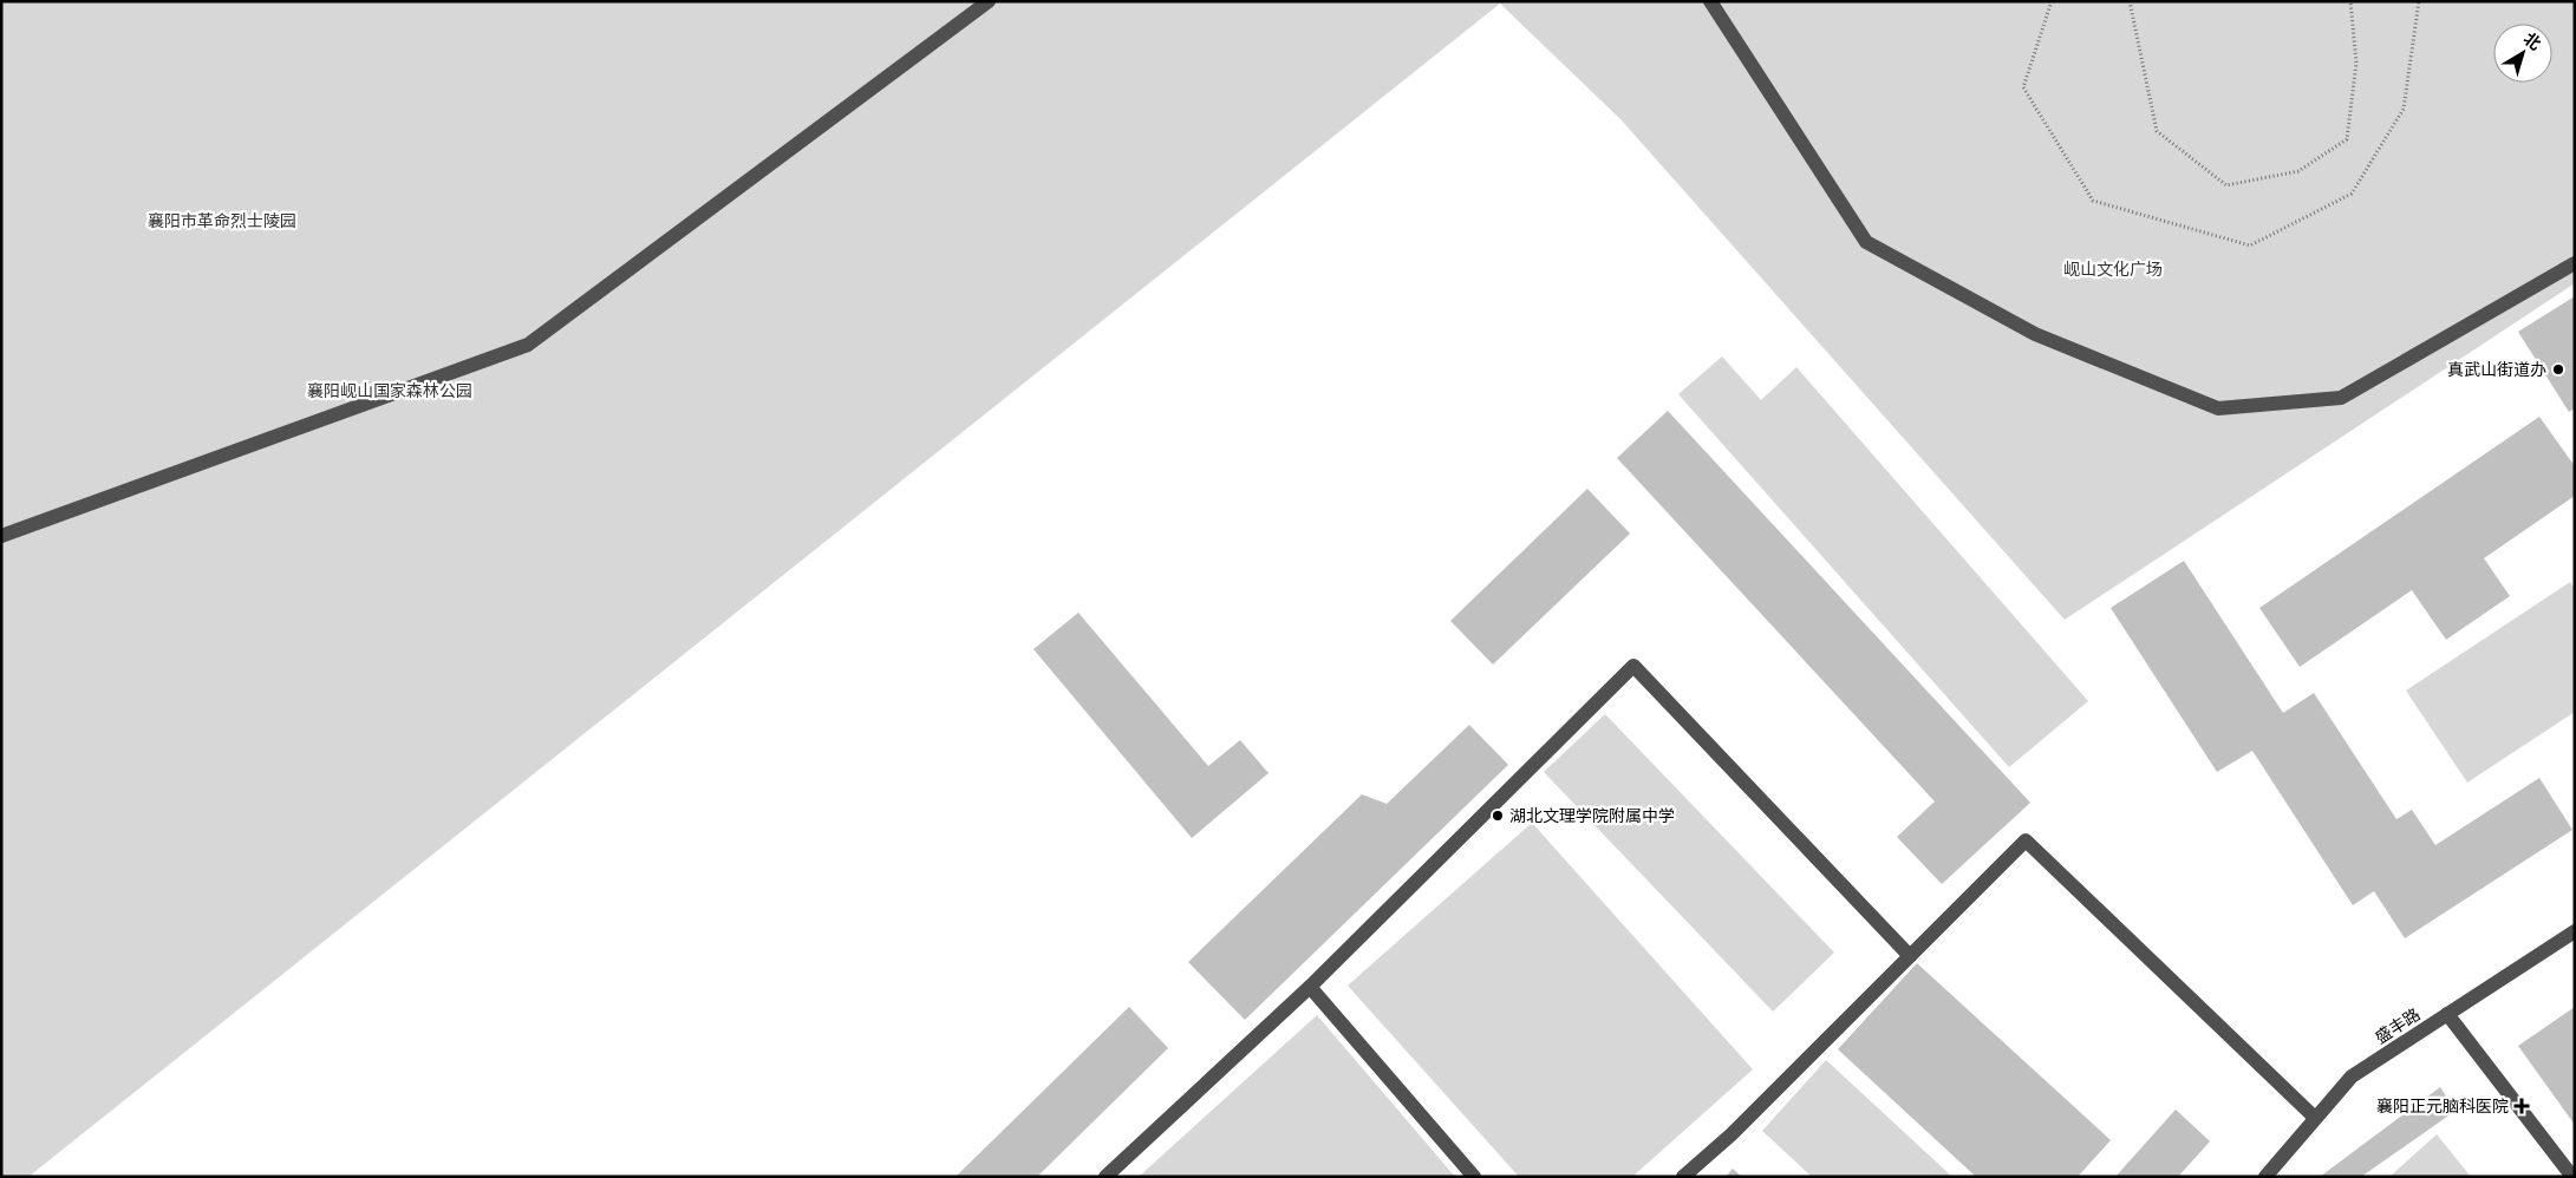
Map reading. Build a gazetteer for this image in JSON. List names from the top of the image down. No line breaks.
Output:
{"streets":{"street":["盛丰路"]},"parks":["襄阳市革命烈士陵园","岘山文化广场","襄阳岘山国家森林公园"],"places":{"other":["真武山街道办","湖北文理学院附属中学"],"health":["襄阳正元脑科医院"]},"north":"top right"}
